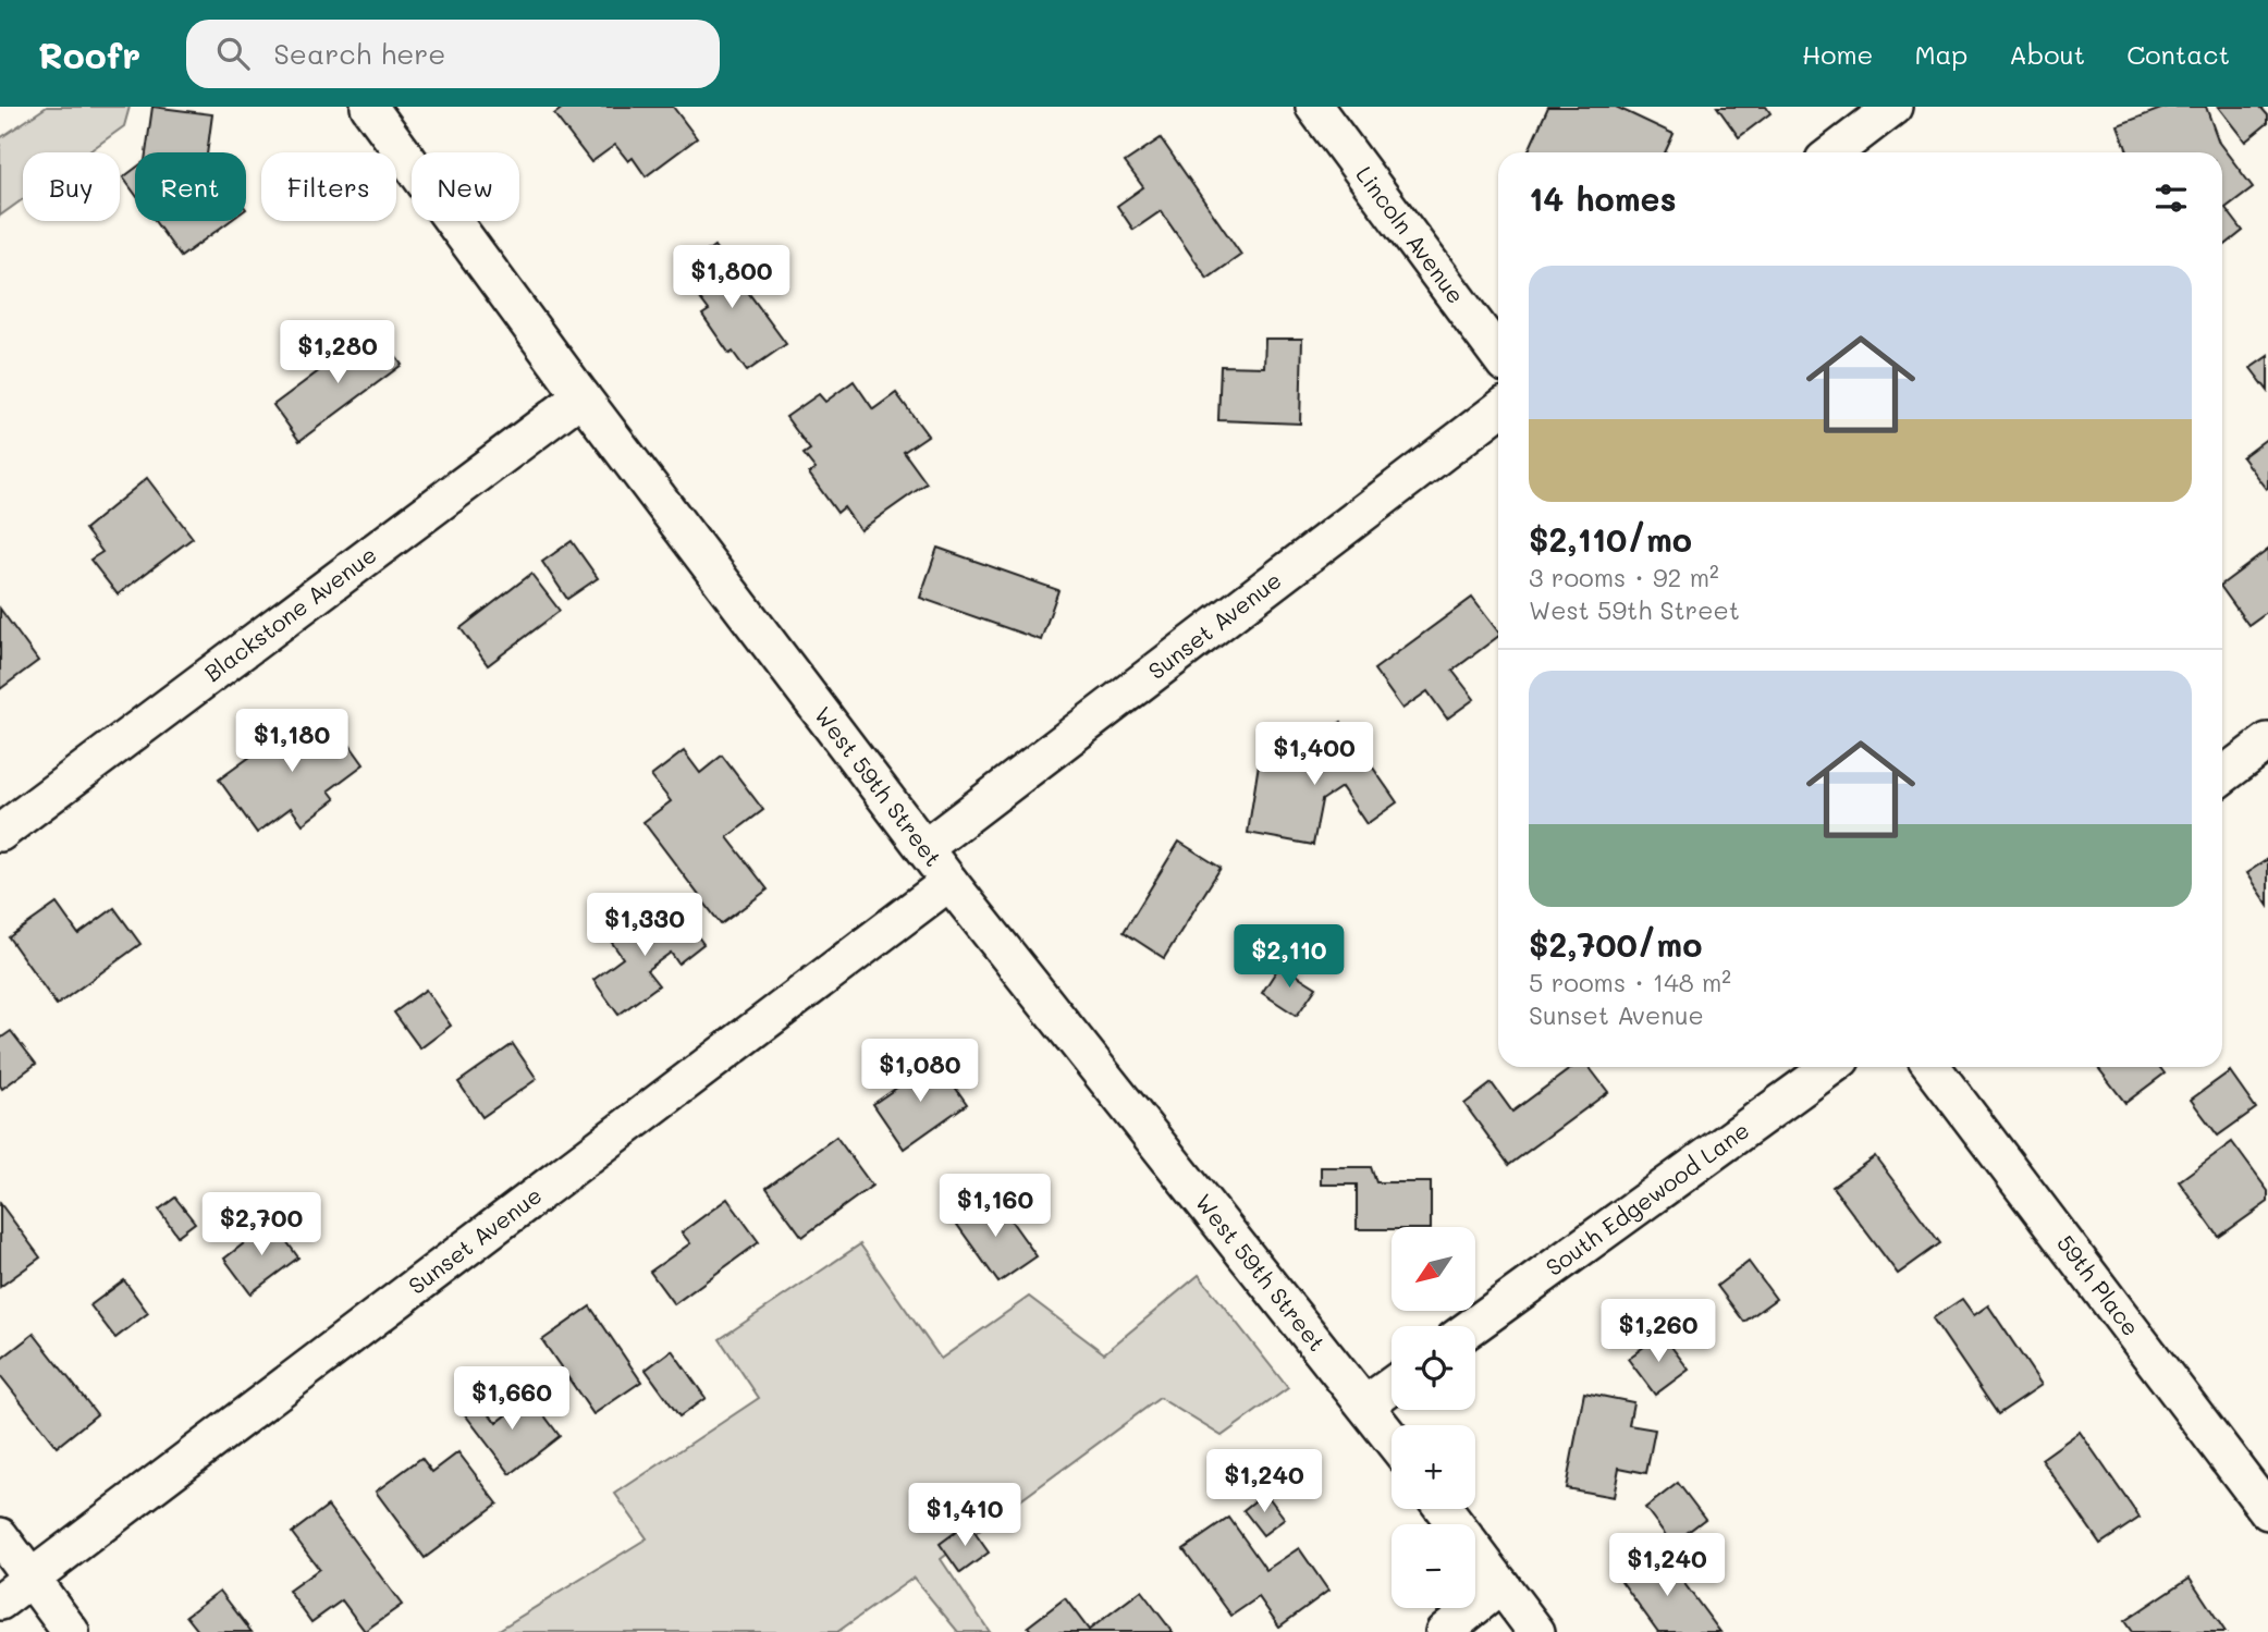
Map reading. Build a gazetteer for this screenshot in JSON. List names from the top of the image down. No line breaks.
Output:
{"streets":{"street":["Lincoln Avenue","Blackstone Avenue","Sunset Avenue","West 59th Street","South Edgewood Lane","59th Place"]},"crossings":[["Blackstone Avenue","West 59th Street"],["Sunset Avenue","West 59th Street"]],"north":"bottom left","page":{"header":"Roofr","search":"Search here","nav":["Home","Map","About","Contact"],"chip":["Buy","Rent","Filters","New"],"heading":"14 homes","list":[{"name":"$2,110/mo","note":"3 rooms · 92 m² · West 59th Street"},{"name":"$2,700/mo","note":"5 rooms · 148 m² · Sunset Avenue"}],"price":["$1,800","$1,280","$1,180","$1,400","$1,330","$2,110","$1,080","$1,160","$2,700","$1,260","$1,660","$1,240","$1,410","$1,240"],"map_buttons":["+","−"]}}
